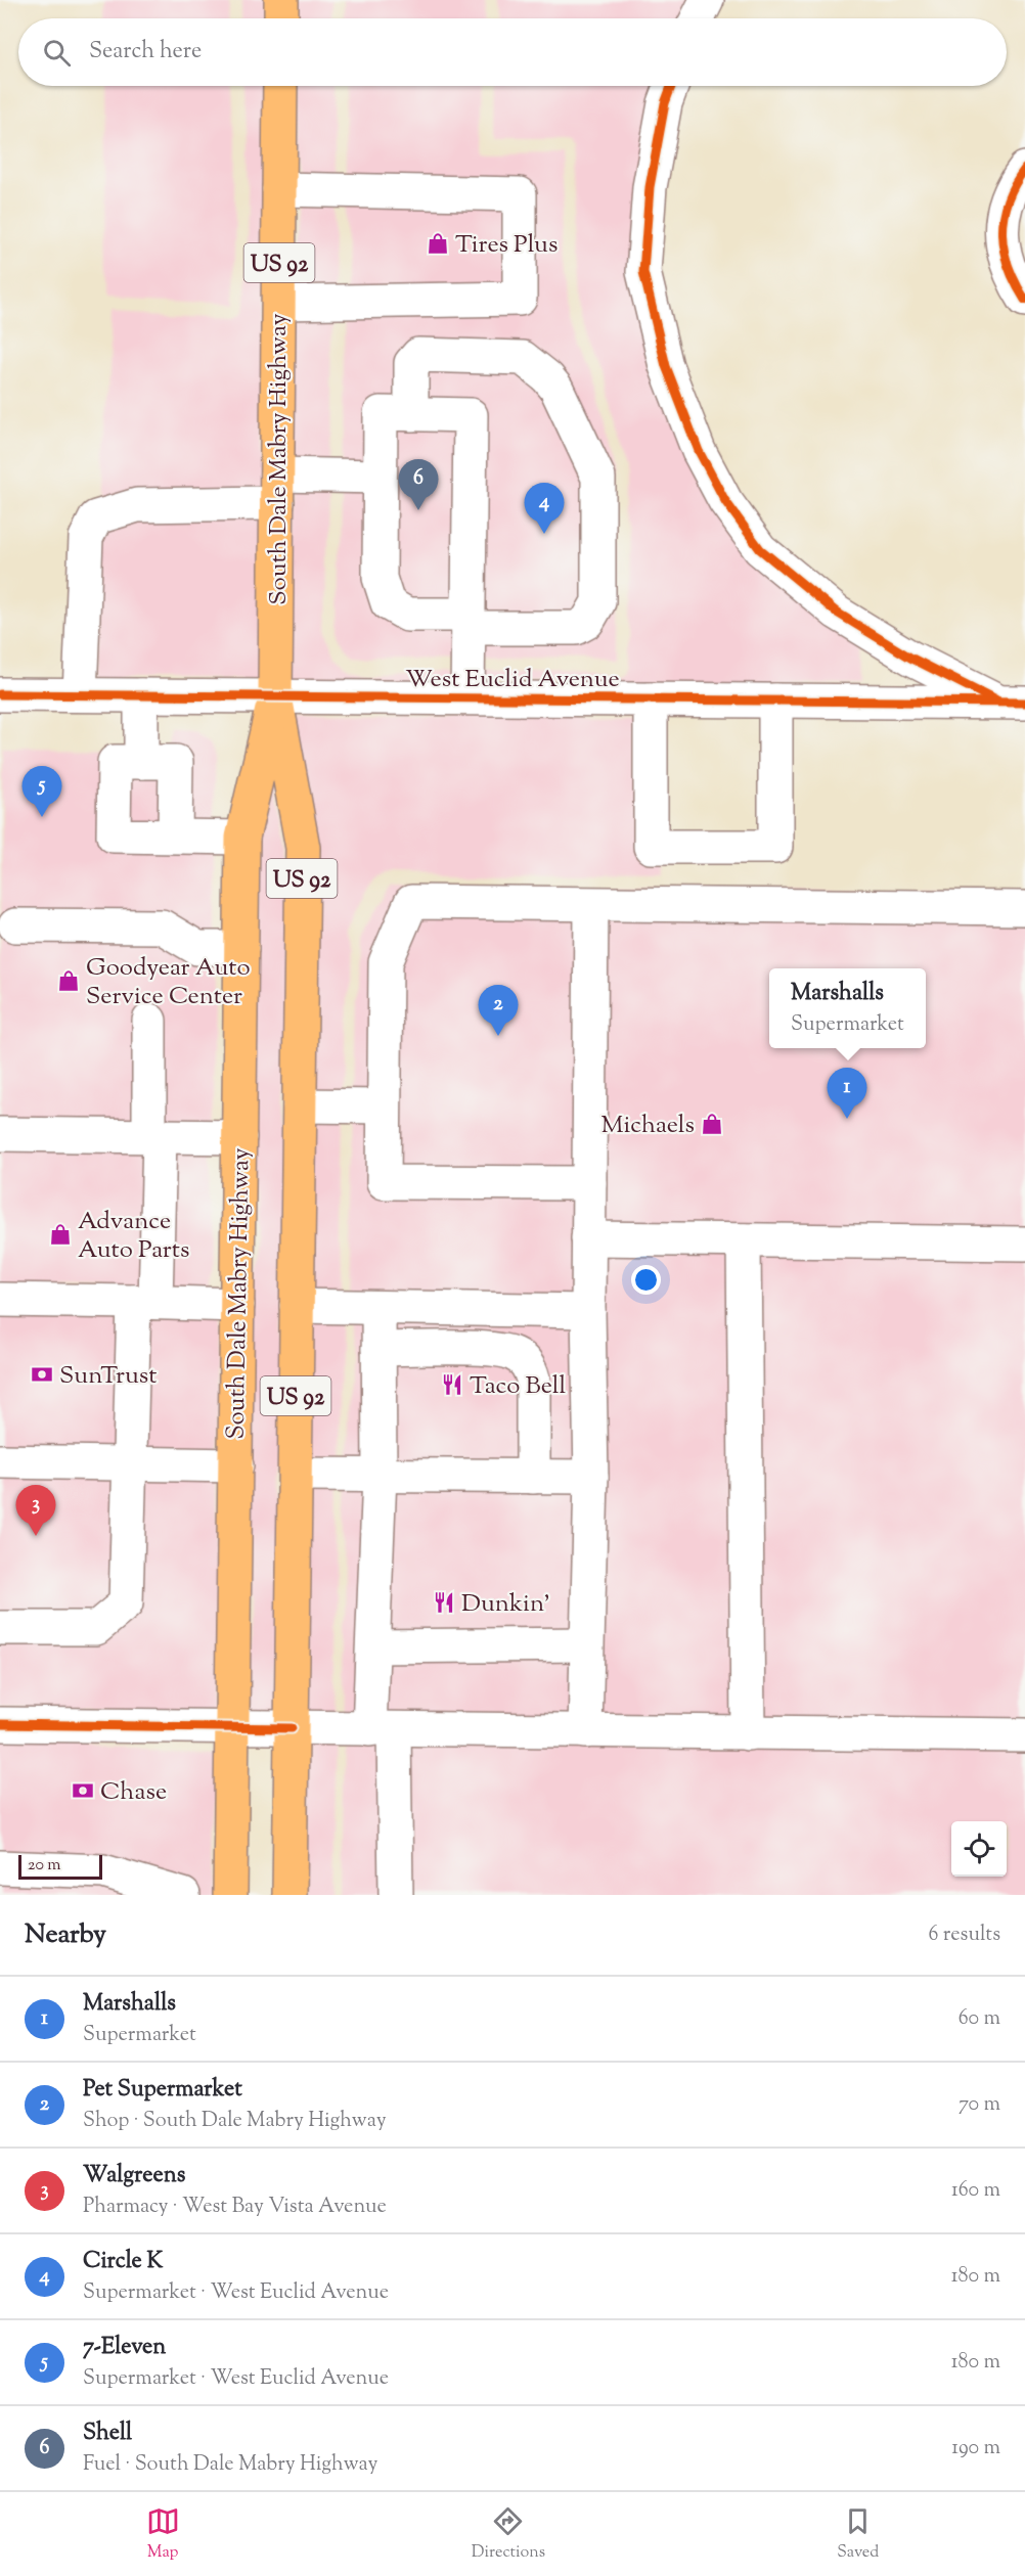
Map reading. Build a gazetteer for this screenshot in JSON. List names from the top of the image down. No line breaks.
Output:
{"streets":{"main road":["US 92","South Dale Mabry Highway"],"street":["West Euclid Avenue"]},"crossings":[["South Dale Mabry Highway","West Euclid Avenue"]],"places":{"shop":["Tires Plus","Goodyear Auto Service Center","Michaels","Advance Auto Parts"],"bank":["SunTrust","Chase"],"restaurant":["Taco Bell","Dunkin'"]},"scale_bar":"20 m","page":{"search":"Search here","pins":["6","4","5","2","1","3"],"popup":["Marshalls","Supermarket"],"scale":"20 m","heading":["Nearby","6 results"],"list":[{"mark":"1","name":"Marshalls","note":"Supermarket","value":"60 m"},{"mark":"2","name":"Pet Supermarket","note":"Shop · South Dale Mabry Highway","value":"70 m"},{"mark":"3","name":"Walgreens","note":"Pharmacy · West Bay Vista Avenue","value":"160 m"},{"mark":"4","name":"Circle K","note":"Supermarket · West Euclid Avenue","value":"180 m"},{"mark":"5","name":"7-Eleven","note":"Supermarket · West Euclid Avenue","value":"180 m"},{"mark":"6","name":"Shell","note":"Fuel · South Dale Mabry Highway","value":"190 m"}],"nav":["Map","Directions","Saved"]}}
